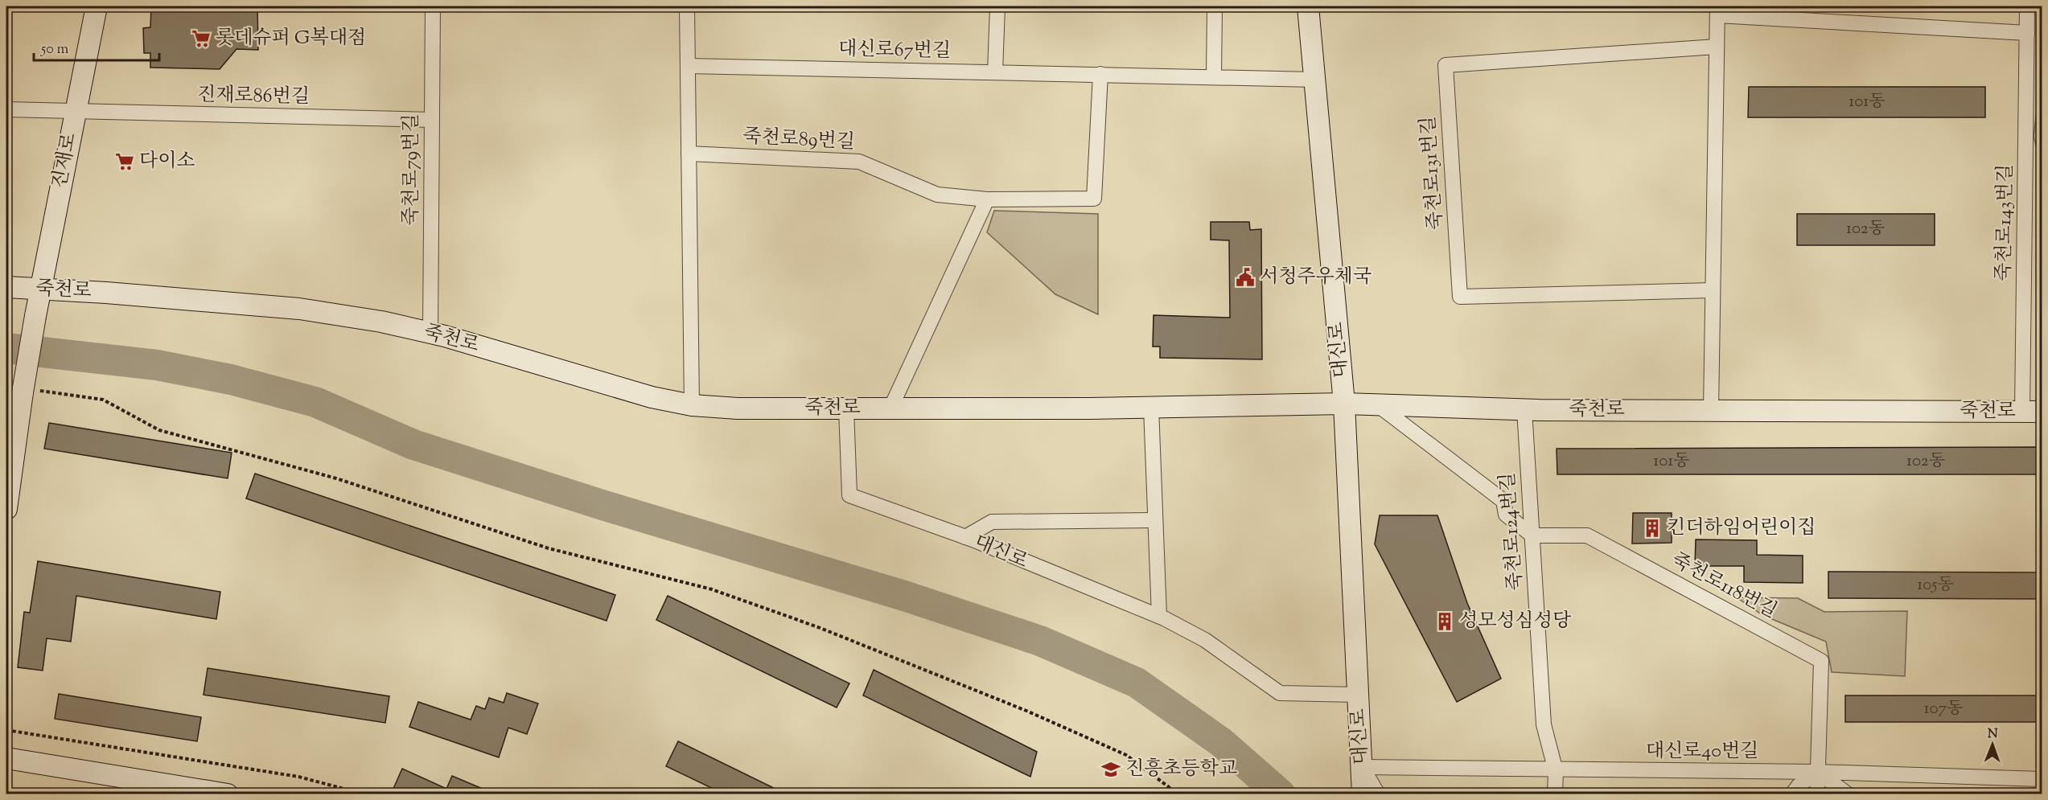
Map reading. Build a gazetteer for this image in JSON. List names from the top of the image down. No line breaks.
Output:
{"streets":{"street":["대신로67번길","진재로86번길","죽천로89번길","진재로","죽천로79번길","죽천로131번길","죽천로143번길","죽천로","대신로","죽천로124번길","죽천로118번길","대신로40번길"]},"crossings":[["대신로67번길","대신로"],["진재로86번길","진재로"],["진재로86번길","죽천로79번길"],["진재로","죽천로"],["죽천로79번길","죽천로"],["죽천로143번길","죽천로"],["죽천로","대신로"],["죽천로","죽천로124번길"],["대신로","대신로40번길"],["죽천로124번길","죽천로118번길"],["죽천로124번길","대신로40번길"],["죽천로118번길","대신로40번길"]],"places":{"supermarket":["롯데슈퍼 G복대점","다이소"],"public building":["서청주우체국"],"building":["킨더하임어린이집","성모성심성당"],"school or university":["진흥초등학교"]},"house_numbers":["101동","102동","101동","102동","105동","107동"],"scale_bar":"50 m","north":"top"}
